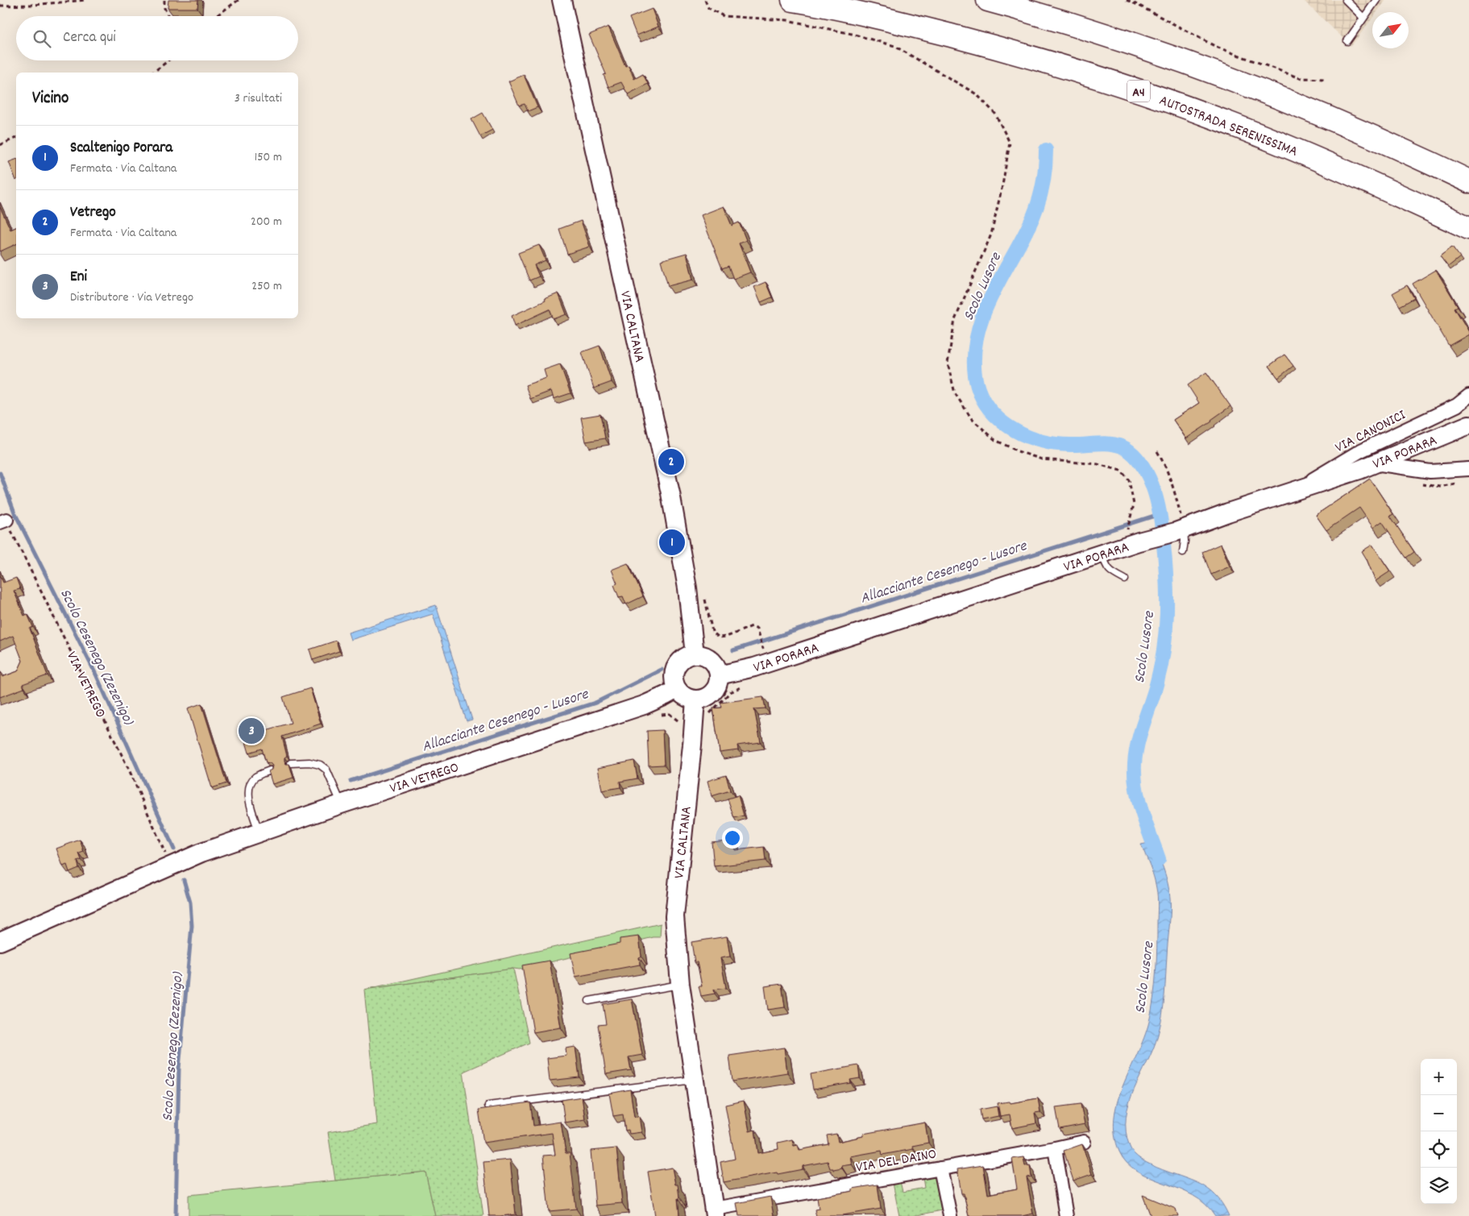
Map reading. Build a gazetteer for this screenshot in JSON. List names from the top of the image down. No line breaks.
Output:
{"streets":{"highway":["A4","AUTOSTRADA SERENISSIMA"],"main road":["VIA CALTANA","VIA PORARA","VIA VETREGO"],"street":["VIA CANONICI","VIA DEL DAINO"]},"crossings":[["VIA CALTANA","VIA PORARA"],["VIA CALTANA","VIA VETREGO"],["VIA CALTANA","VIA DEL DAINO"],["VIA CANONICI","VIA PORARA"],["VIA PORARA","VIA VETREGO"]],"water":["Scolo Lusore","Allacciante Cesenego - Lusore","Scolo Cesenego (Zezenigo)"],"north":"top right","page":{"search":"Cerca qui","heading":["Vicino","3 risultati"],"list":[{"mark":"1","name":"Scaltenigo Porara","note":"Fermata · Via Caltana","value":"150 m"},{"mark":"2","name":"Vetrego","note":"Fermata · Via Caltana","value":"200 m"},{"mark":"3","name":"Eni","note":"Distributore · Via Vetrego","value":"250 m"}],"pins":["2","1","3"],"map_buttons":["+","−"]}}
